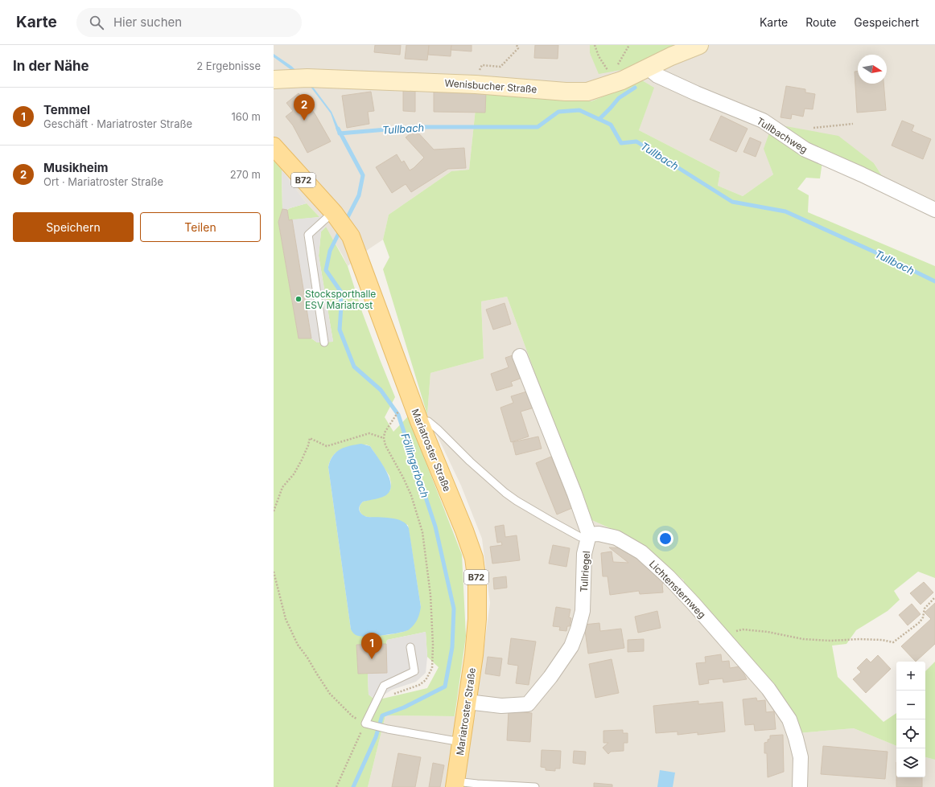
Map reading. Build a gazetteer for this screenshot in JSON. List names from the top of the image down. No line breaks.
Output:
{"streets":{"main road":["B72","Mariatroster Straße"],"street":["Wenisbucher Straße","Tullbachweg","Tullriegel","Lichtensternweg"]},"crossings":[["Wenisbucher Straße","Tullbachweg"],["Mariatroster Straße","Tullriegel"],["Mariatroster Straße","Lichtensternweg"],["Tullriegel","Lichtensternweg"]],"water":["Tullbach","Föllingerbach"],"places":["Stocksporthalle ESV Mariatrost"],"north":"right","page":{"header":"Karte","search":"Hier suchen","nav":["Karte","Route","Gespeichert"],"heading":["In der Nähe","2 Ergebnisse"],"list":[{"mark":"1","name":"Temmel","note":"Geschäft · Mariatroster Straße","value":"160 m"},{"mark":"2","name":"Musikheim","note":"Ort · Mariatroster Straße","value":"270 m"}],"pins":["2","1"],"buttons":["Speichern","Teilen"],"map_buttons":["+","−"]}}
